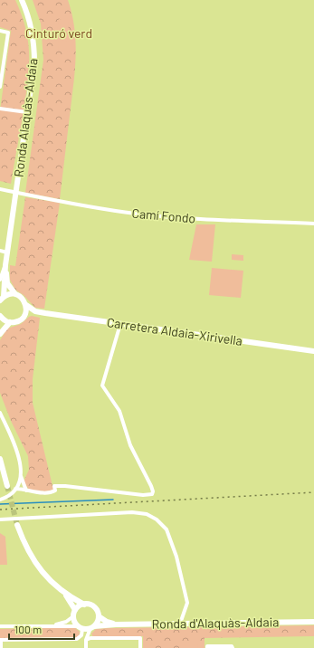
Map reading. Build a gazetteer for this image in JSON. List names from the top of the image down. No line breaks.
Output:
{"streets":{"street":["Ronda Alaquàs-Aldaia","Camí Fondo","Carretera Aldaia-Xirivella","Ronda d'Alaquàs-Aldaia"]},"crossings":[["Ronda Alaquàs-Aldaia","Camí Fondo"]],"parks":["Cinturó verd"],"scale_bar":"100 m"}
